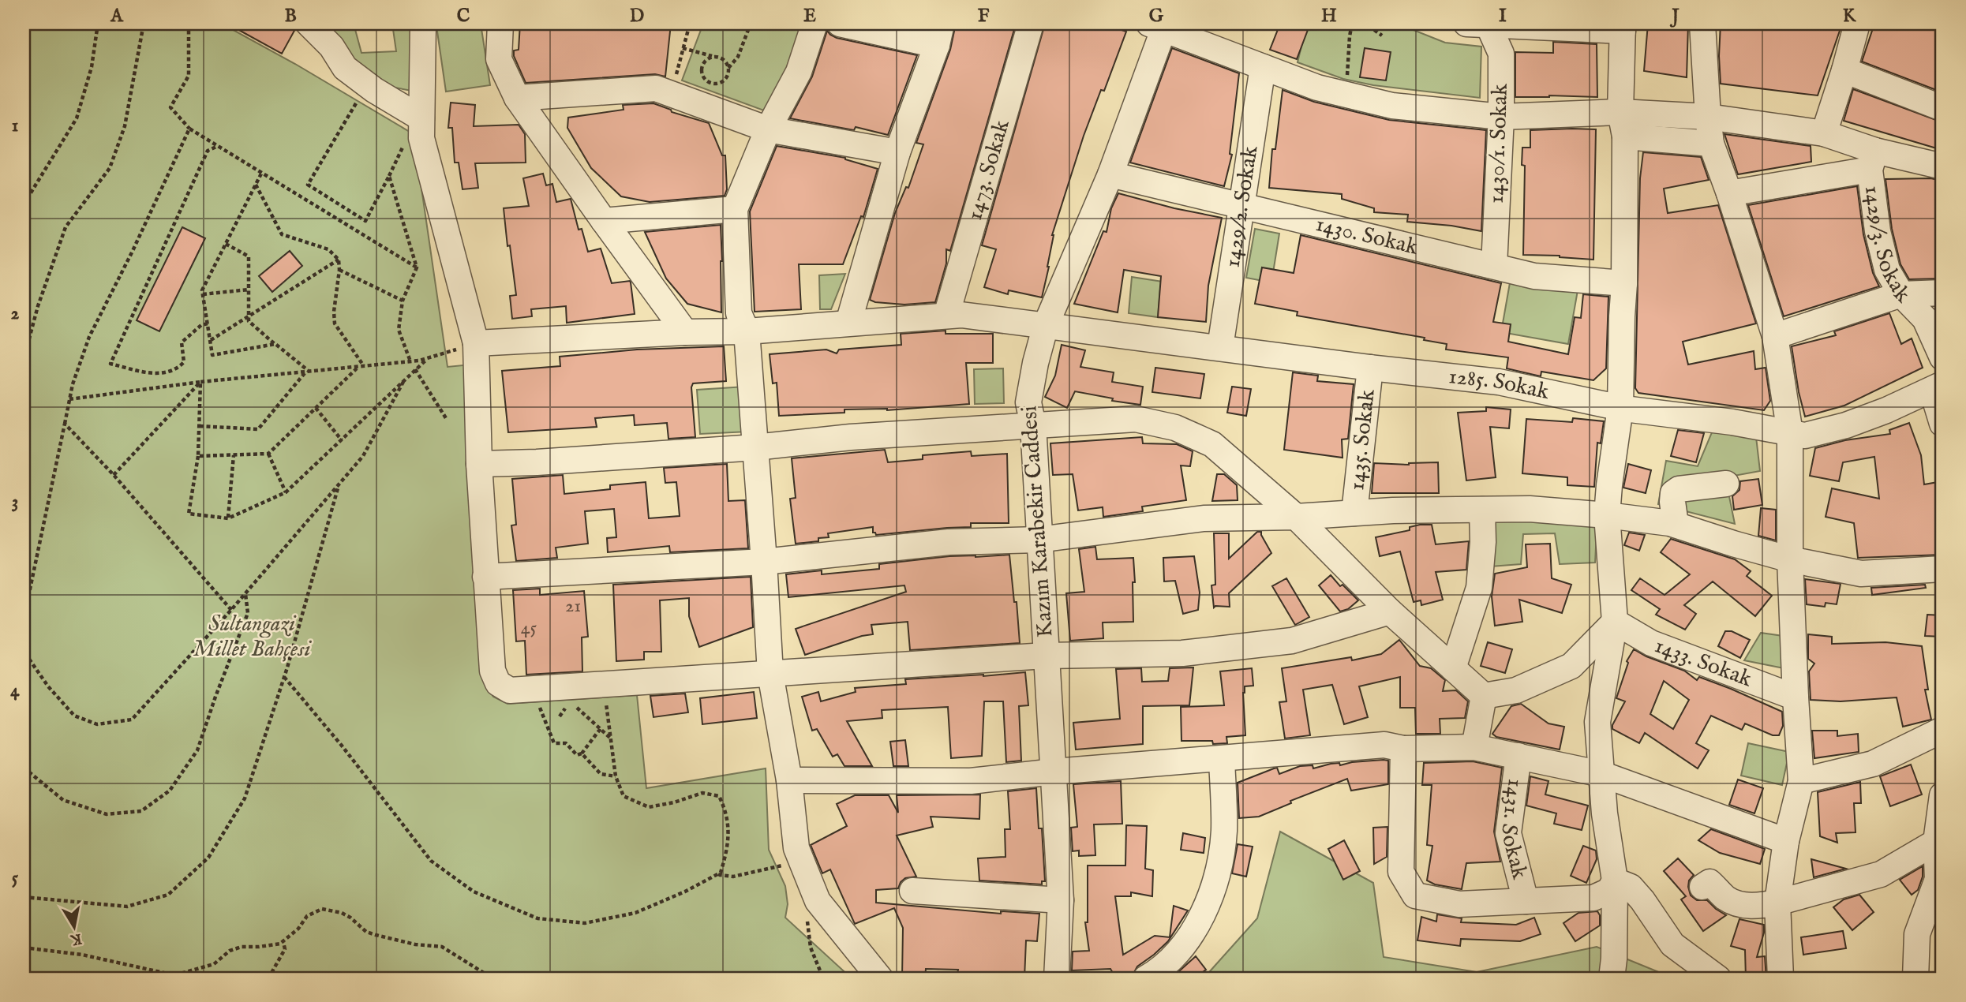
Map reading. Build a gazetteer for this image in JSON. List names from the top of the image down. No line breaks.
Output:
{"streets":{"street":["1430/1. Sokak","1473. Sokak","1429/2. Sokak","1430. Sokak","1429/3. Sokak","1285. Sokak","1435. Sokak","Kazım Karabekir Caddesi","1433. Sokak","1431. Sokak"]},"crossings":[["1430/1. Sokak","1430. Sokak"],["1473. Sokak","1285. Sokak"],["1429/2. Sokak","1430. Sokak"],["1429/2. Sokak","1285. Sokak"],["1430. Sokak","Kazım Karabekir Caddesi"],["1285. Sokak","1435. Sokak"],["1285. Sokak","Kazım Karabekir Caddesi"]],"parks":["Sultangazi Millet Bahçesi"],"house_numbers":["21","45"],"north":"bottom","grid":{"columns":["A","B","C","D","E","F","G","H","I","J","K"],"rows":["1","2","3","4","5"]}}
